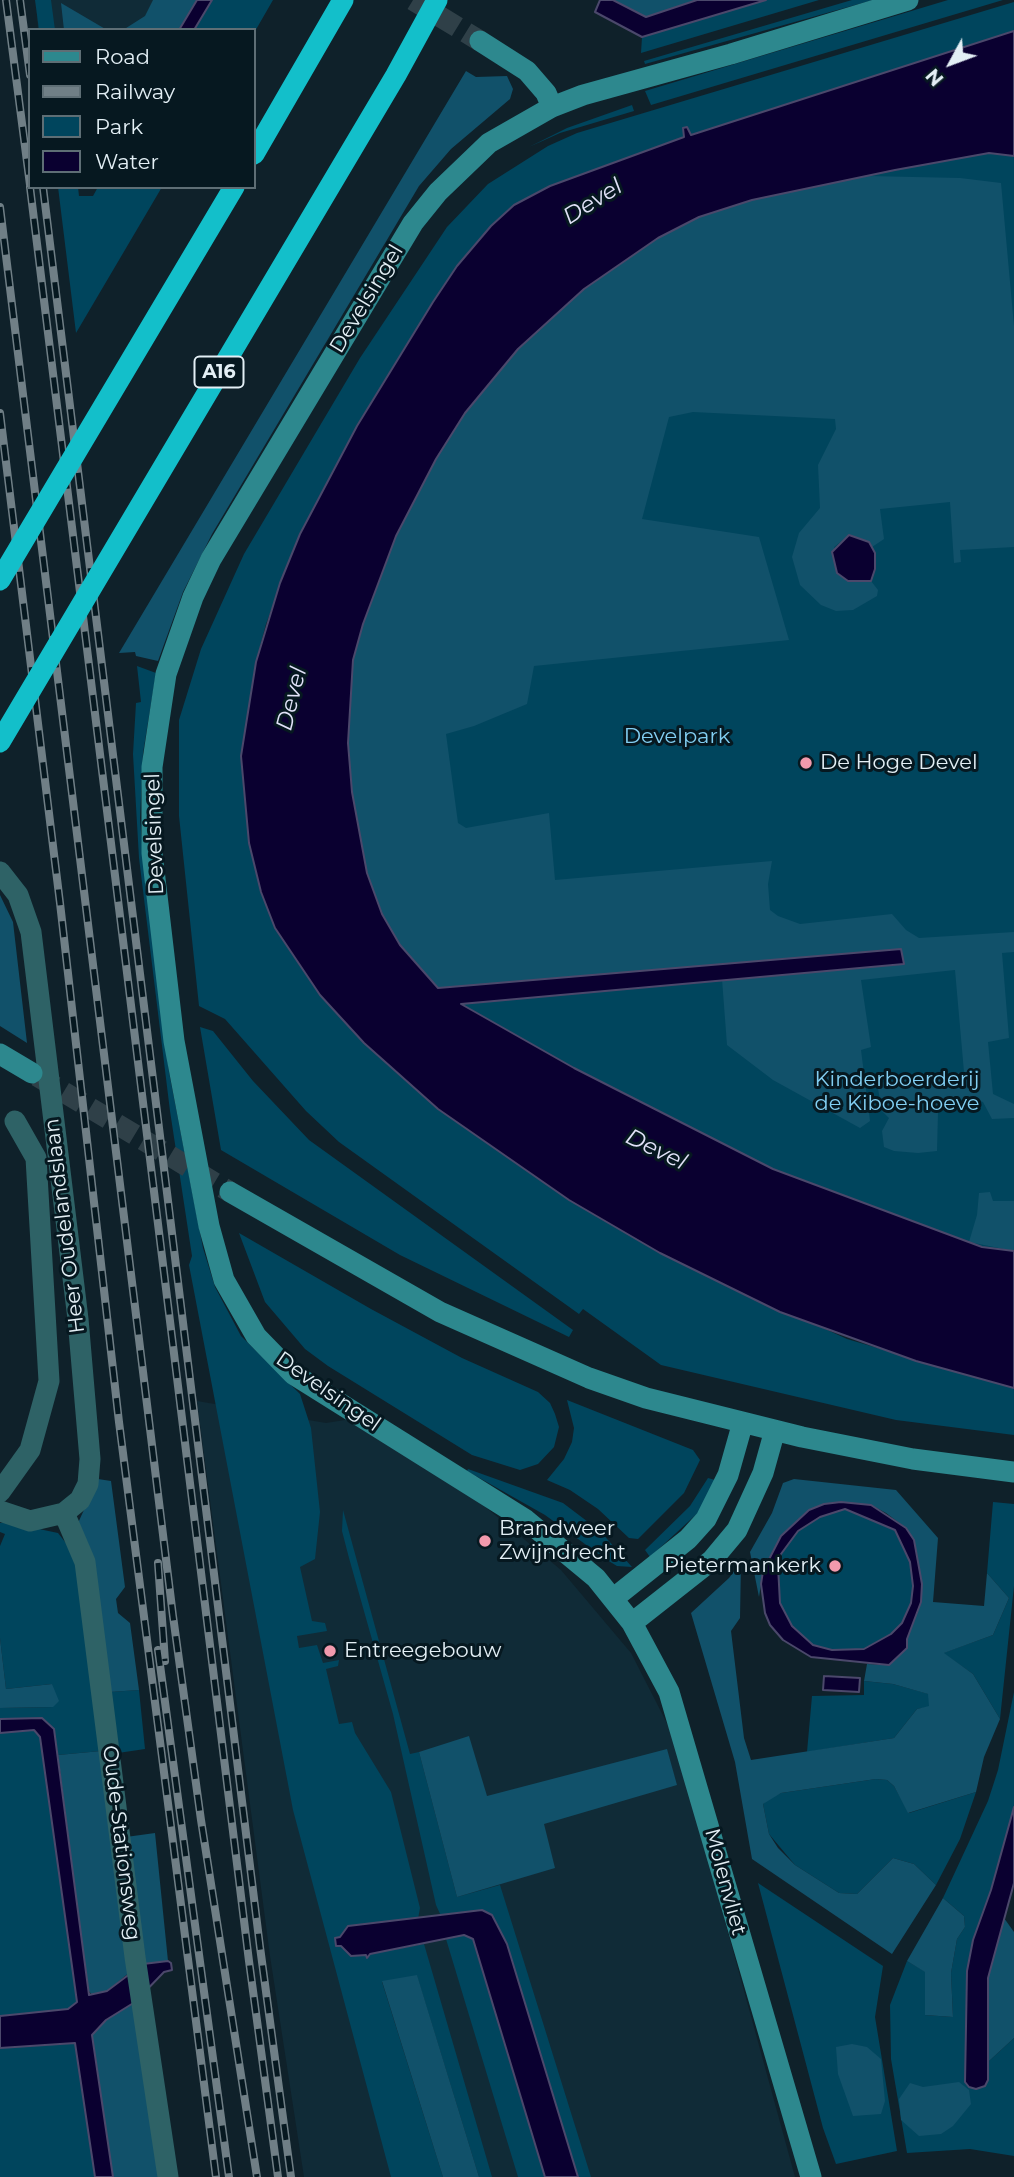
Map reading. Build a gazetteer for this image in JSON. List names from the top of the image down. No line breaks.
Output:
{"streets":{"highway":["A16"],"street":["Develsingel","Heer Oudelandslaan","Oude-Stationsweg","Molenvliet"]},"crossings":[["Develsingel","Molenvliet"],["Heer Oudelandslaan","Oude-Stationsweg"]],"water":["Devel"],"parks":["Develpark","Kinderboerderij de Kiboe-hoeve"],"places":["De Hoge Devel","Brandweer Zwijndrecht","Pietermankerk","Entreegebouw"],"legend":["Road","Railway","Park","Water"],"north":"bottom left"}
